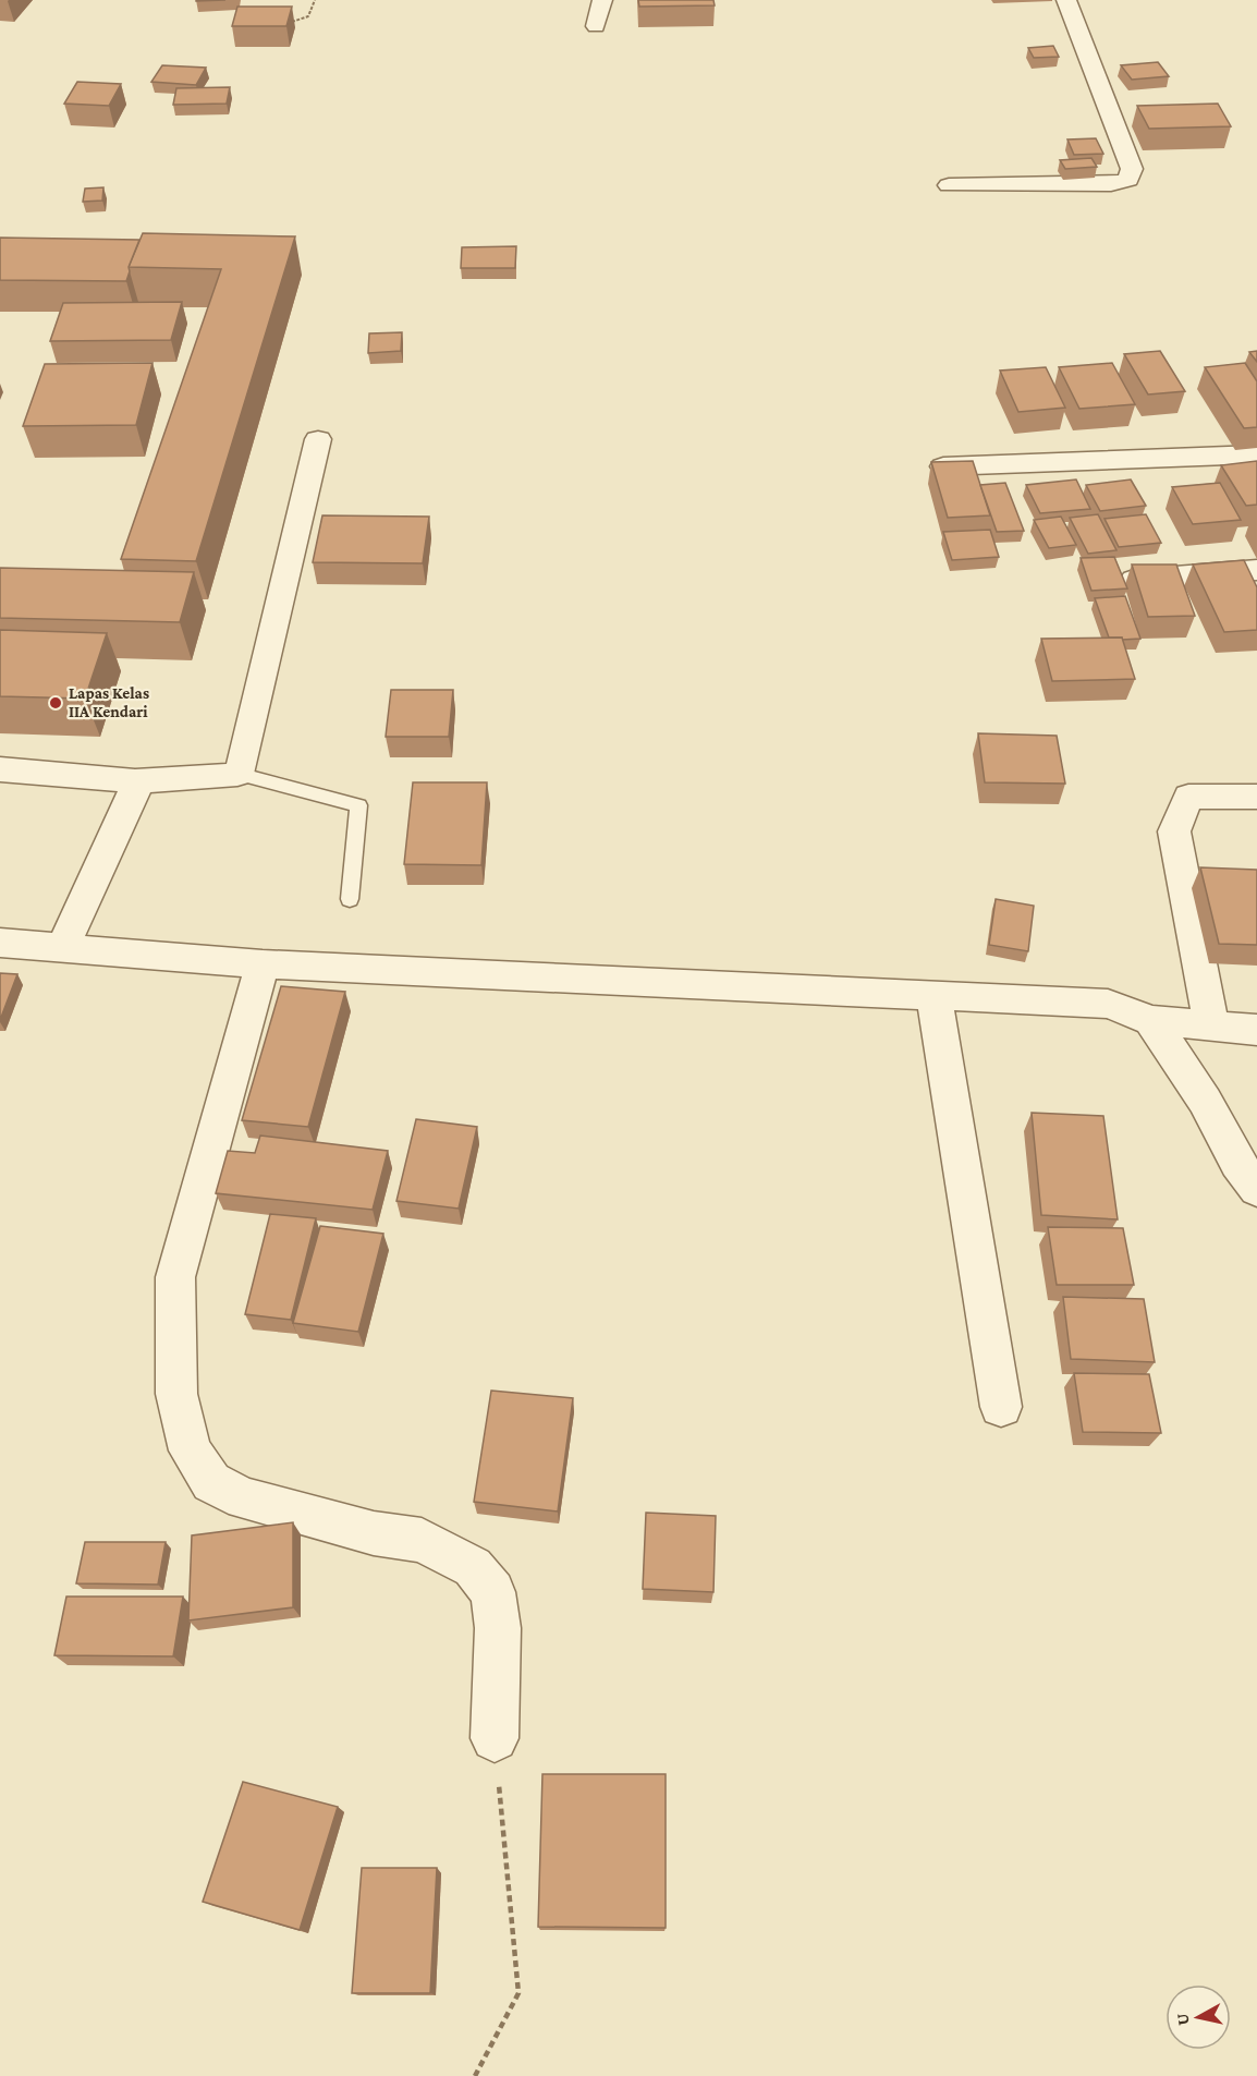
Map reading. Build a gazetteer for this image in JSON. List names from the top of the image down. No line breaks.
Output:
{"places":["Lapas Kelas IIA Kendari"],"north":"left"}
